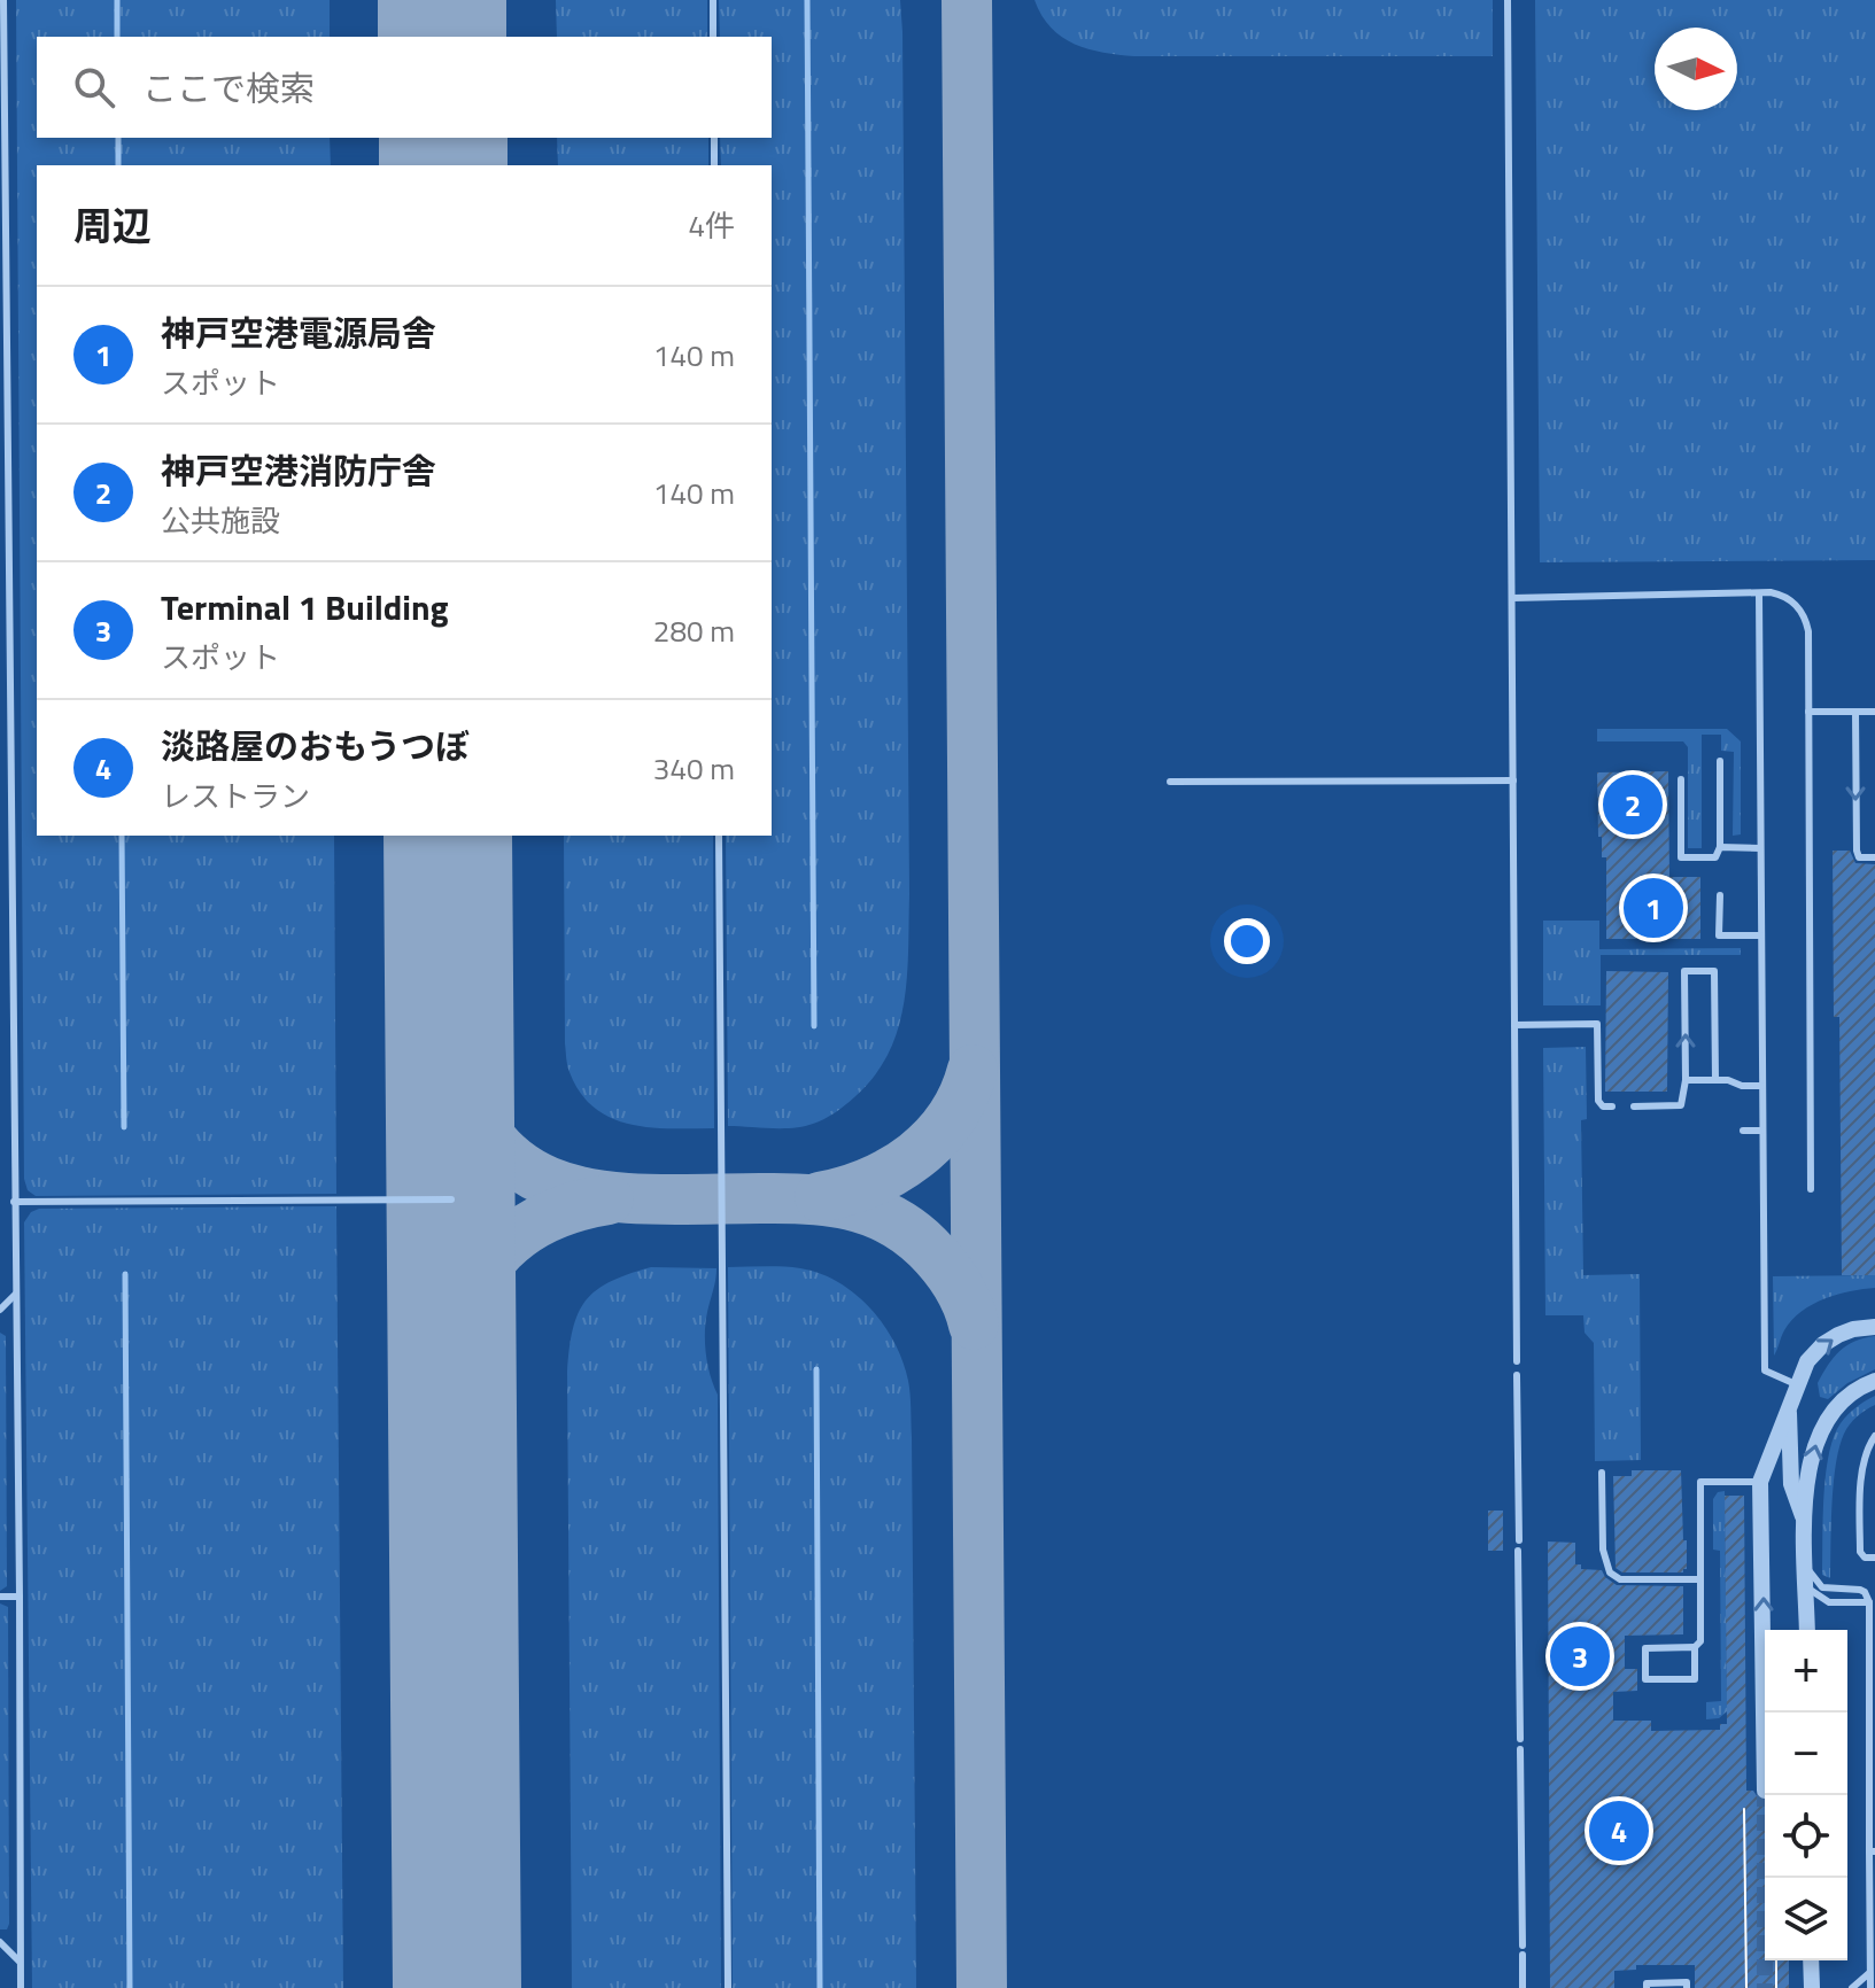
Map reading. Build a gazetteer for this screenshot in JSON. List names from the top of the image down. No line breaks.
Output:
{"north":"right","page":{"search":"ここで検索","heading":["周辺","4件"],"list":[{"mark":"1","name":"神戸空港電源局舎","note":"スポット","value":"140 m"},{"mark":"2","name":"神戸空港消防庁舎","note":"公共施設","value":"140 m"},{"mark":"3","name":"Terminal 1 Building","note":"スポット","value":"280 m"},{"mark":"4","name":"淡路屋のおもうつぼ","note":"レストラン","value":"340 m"}],"pins":["2","1","3","4"],"map_buttons":["+","−"]}}
